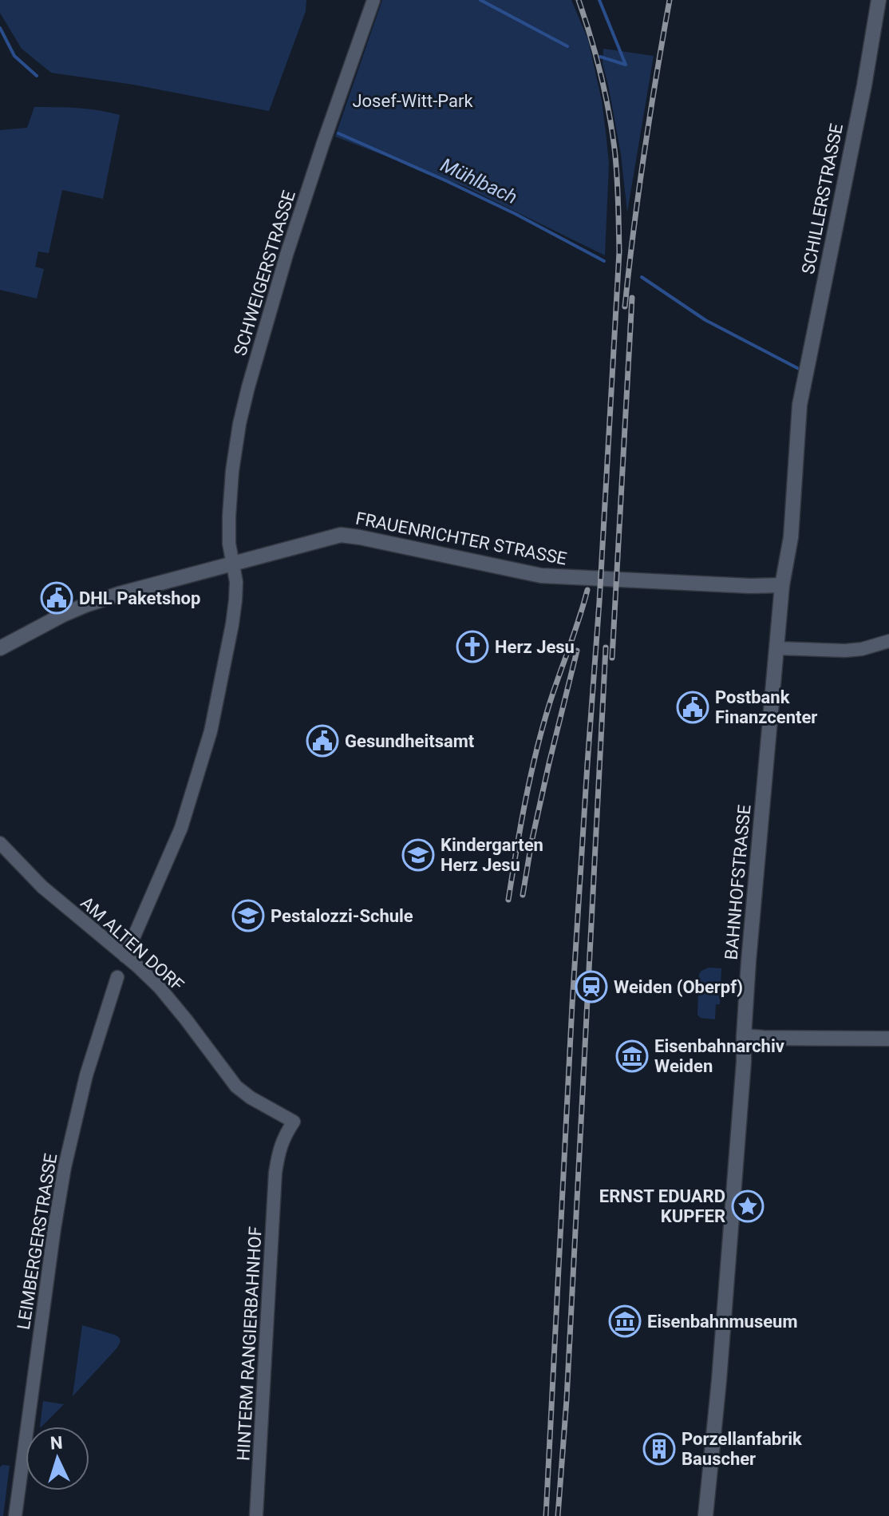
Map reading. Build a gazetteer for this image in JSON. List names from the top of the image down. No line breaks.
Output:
{"streets":{"main road":["SCHILLERSTRASSE","FRAUENRICHTER STRASSE","BAHNHOFSTRASSE"],"street":["SCHWEIGERSTRASSE","AM ALTEN DORF","LEIMBERGERSTRASSE","HINTERM RANGIERBAHNHOF"]},"crossings":[["SCHILLERSTRASSE","BAHNHOFSTRASSE"],["SCHWEIGERSTRASSE","FRAUENRICHTER STRASSE"],["FRAUENRICHTER STRASSE","BAHNHOFSTRASSE"],["AM ALTEN DORF","HINTERM RANGIERBAHNHOF"]],"water":["Mühlbach"],"parks":["Josef-Witt-Park"],"places":{"public building":["DHL Paketshop","Postbank Finanzcenter","Gesundheitsamt"],"church":["Herz Jesu"],"school or university":["Kindergarten Herz Jesu","Pestalozzi-Schule"],"station":["Weiden (Oberpf)"],"museum":["Eisenbahnarchiv Weiden","Eisenbahnmuseum"],"place":["ERNST EDUARD KUPFER"],"building":["Porzellanfabrik Bauscher"]},"north":"top"}
